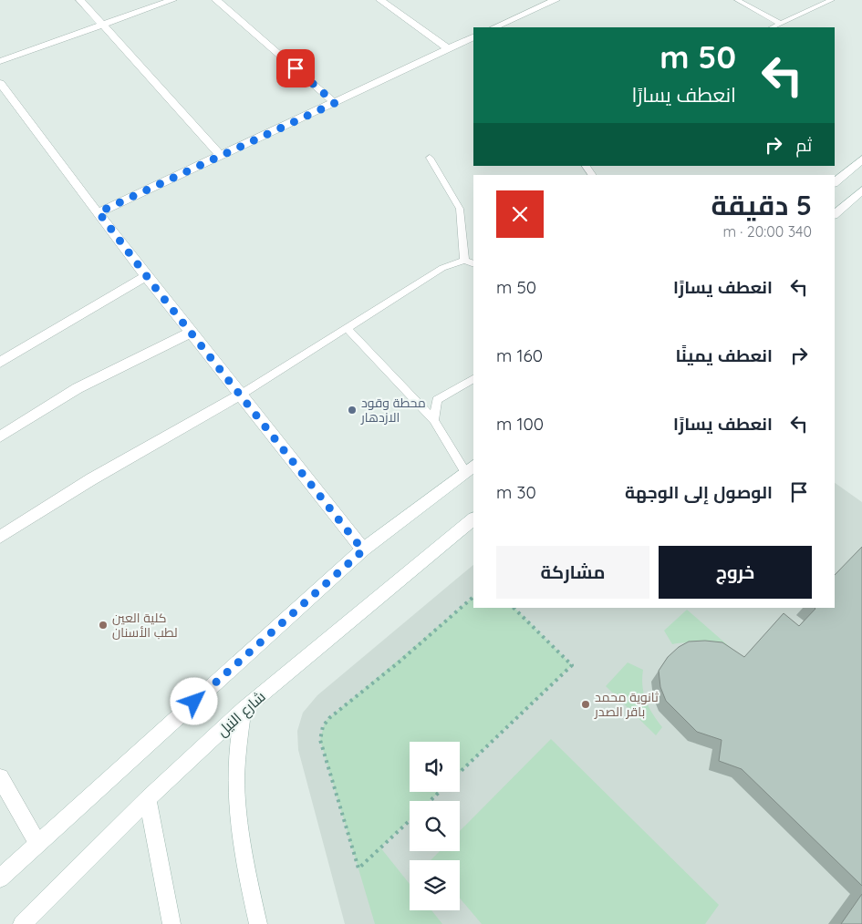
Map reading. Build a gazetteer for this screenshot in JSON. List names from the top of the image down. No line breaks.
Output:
{"streets":{"street":["شارع النيل"]},"places":["محطة وقود الازدهار","كلية العين لطب الأسنان","ثانوية محمد باقر الصدر"],"page":{"turn":["50 m","انعطف يسارًا"],"then":"ثم","heading":["5 دقيقة","340 m · 20:00"],"list":[{"name":"انعطف يسارًا","value":"50 m"},{"name":"انعطف يمينًا","value":"160 m"},{"name":"انعطف يسارًا","value":"100 m"},{"name":"الوصول إلى الوجهة","value":"30 m"}],"buttons":["خروج","مشاركة"]}}
